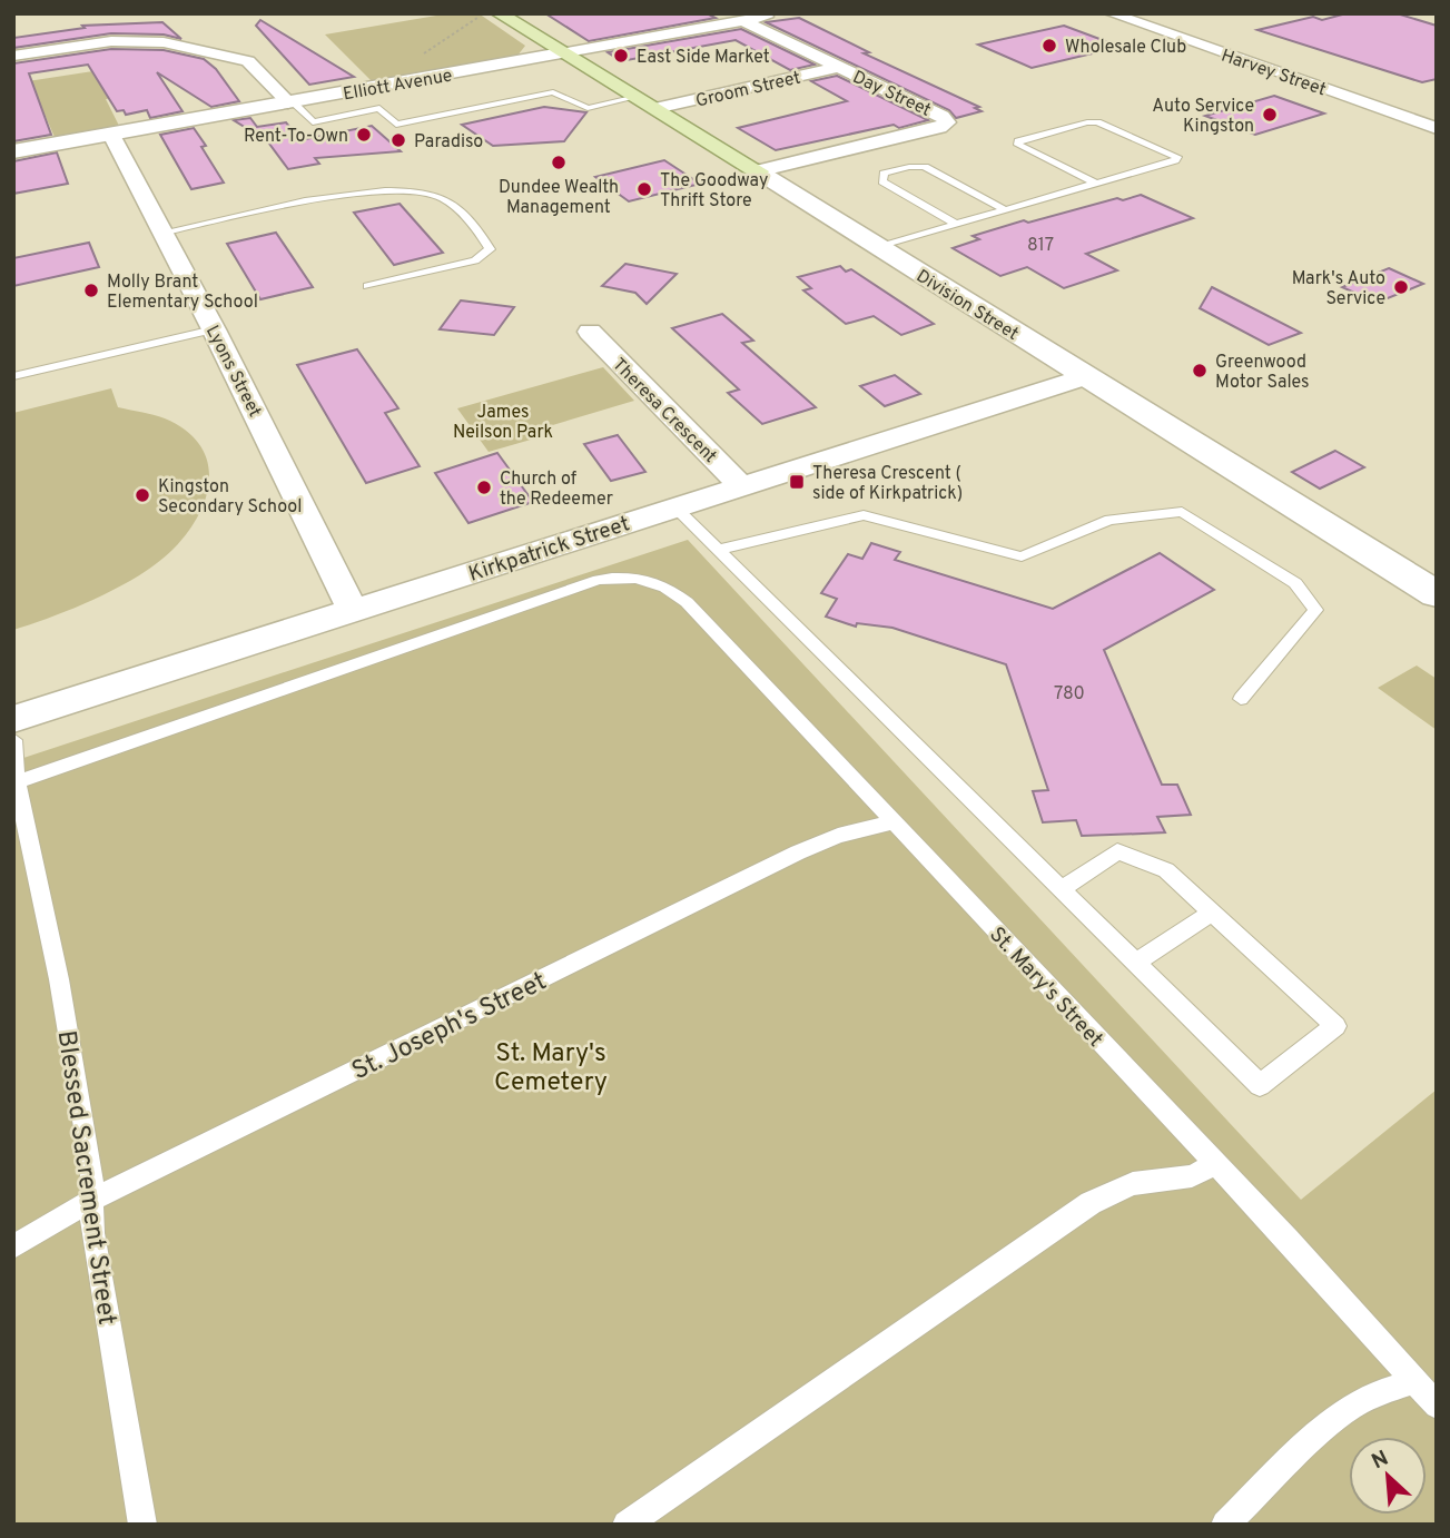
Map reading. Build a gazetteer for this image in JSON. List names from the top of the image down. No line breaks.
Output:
{"streets":{"main road":["Elliott Avenue","Division Street"],"street":["Harvey Street","Groom Street","Day Street","Lyons Street","Theresa Crescent","Kirkpatrick Street"],"lane":["St. Mary's Street","St. Joseph's Street","Blessed Sacrement Street"]},"crossings":[["Elliott Avenue","Day Street"],["Elliott Avenue","Division Street"],["Elliott Avenue","Lyons Street"],["Groom Street","Day Street"],["Groom Street","Division Street"],["Day Street","Division Street"],["Division Street","Kirkpatrick Street"],["Lyons Street","Kirkpatrick Street"],["Theresa Crescent","Kirkpatrick Street"],["St. Mary's Street","St. Joseph's Street"],["St. Mary's Street","Blessed Sacrement Street"],["St. Joseph's Street","Blessed Sacrement Street"]],"parks":["James Neilson Park","St. Mary's Cemetery"],"places":{"other":["Wholesale Club","East Side Market","Auto Service Kingston","Rent-To-Own","Paradiso","Dundee Wealth Management","The Goodway Thrift Store","Mark's Auto Service","Molly Brant Elementary School","Greenwood Motor Sales","Church of the Redeemer","Kingston Secondary School"],"transit":["Theresa Crescent ( side of Kirkpatrick)"]},"house_numbers":["817","780"],"north":"top left"}
